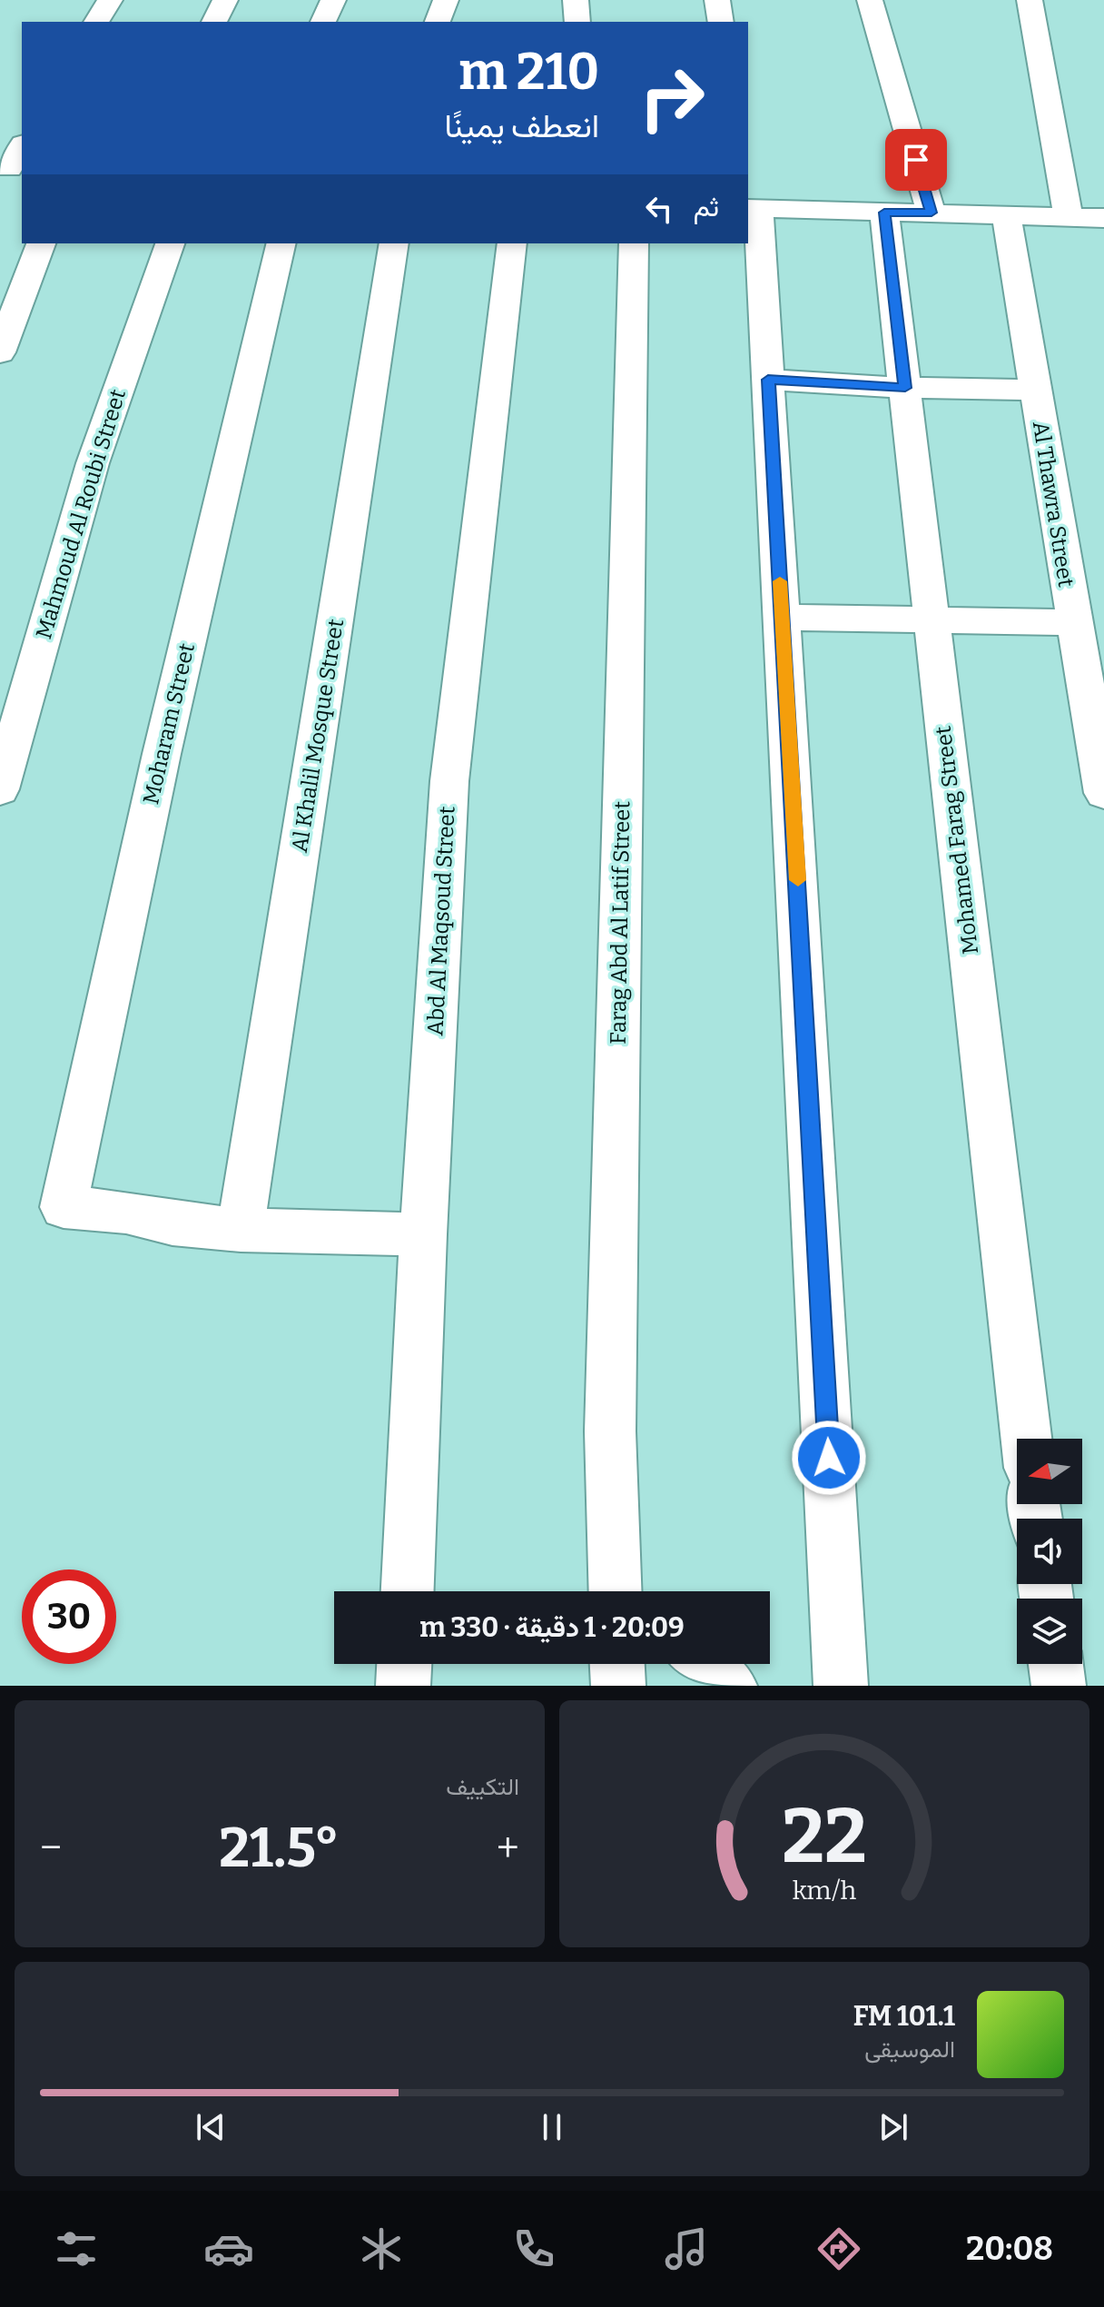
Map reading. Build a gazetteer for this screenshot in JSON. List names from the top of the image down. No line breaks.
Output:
{"streets":{"street":["Al Thawra Street","Mahmoud Al Roubi Street","Moharam Street","Al Khalil Mosque Street","Mohamed Farag Street","Abd Al Maqsoud Street","Farag Abd Al Latif Street"]},"crossings":[["Moharam Street","Al Khalil Mosque Street"]],"north":"left","page":{"turn":["210 m","انعطف يمينًا"],"then":"ثم","limit":"30","trip":"20:09 · 1 دقيقة · 330 m","tile":"التكييف","heat":["−","21.5°","+"],"song":["101.1 FM","الموسيقى"],"tabs":"20:08","gauge":["22","km/h"]}}
